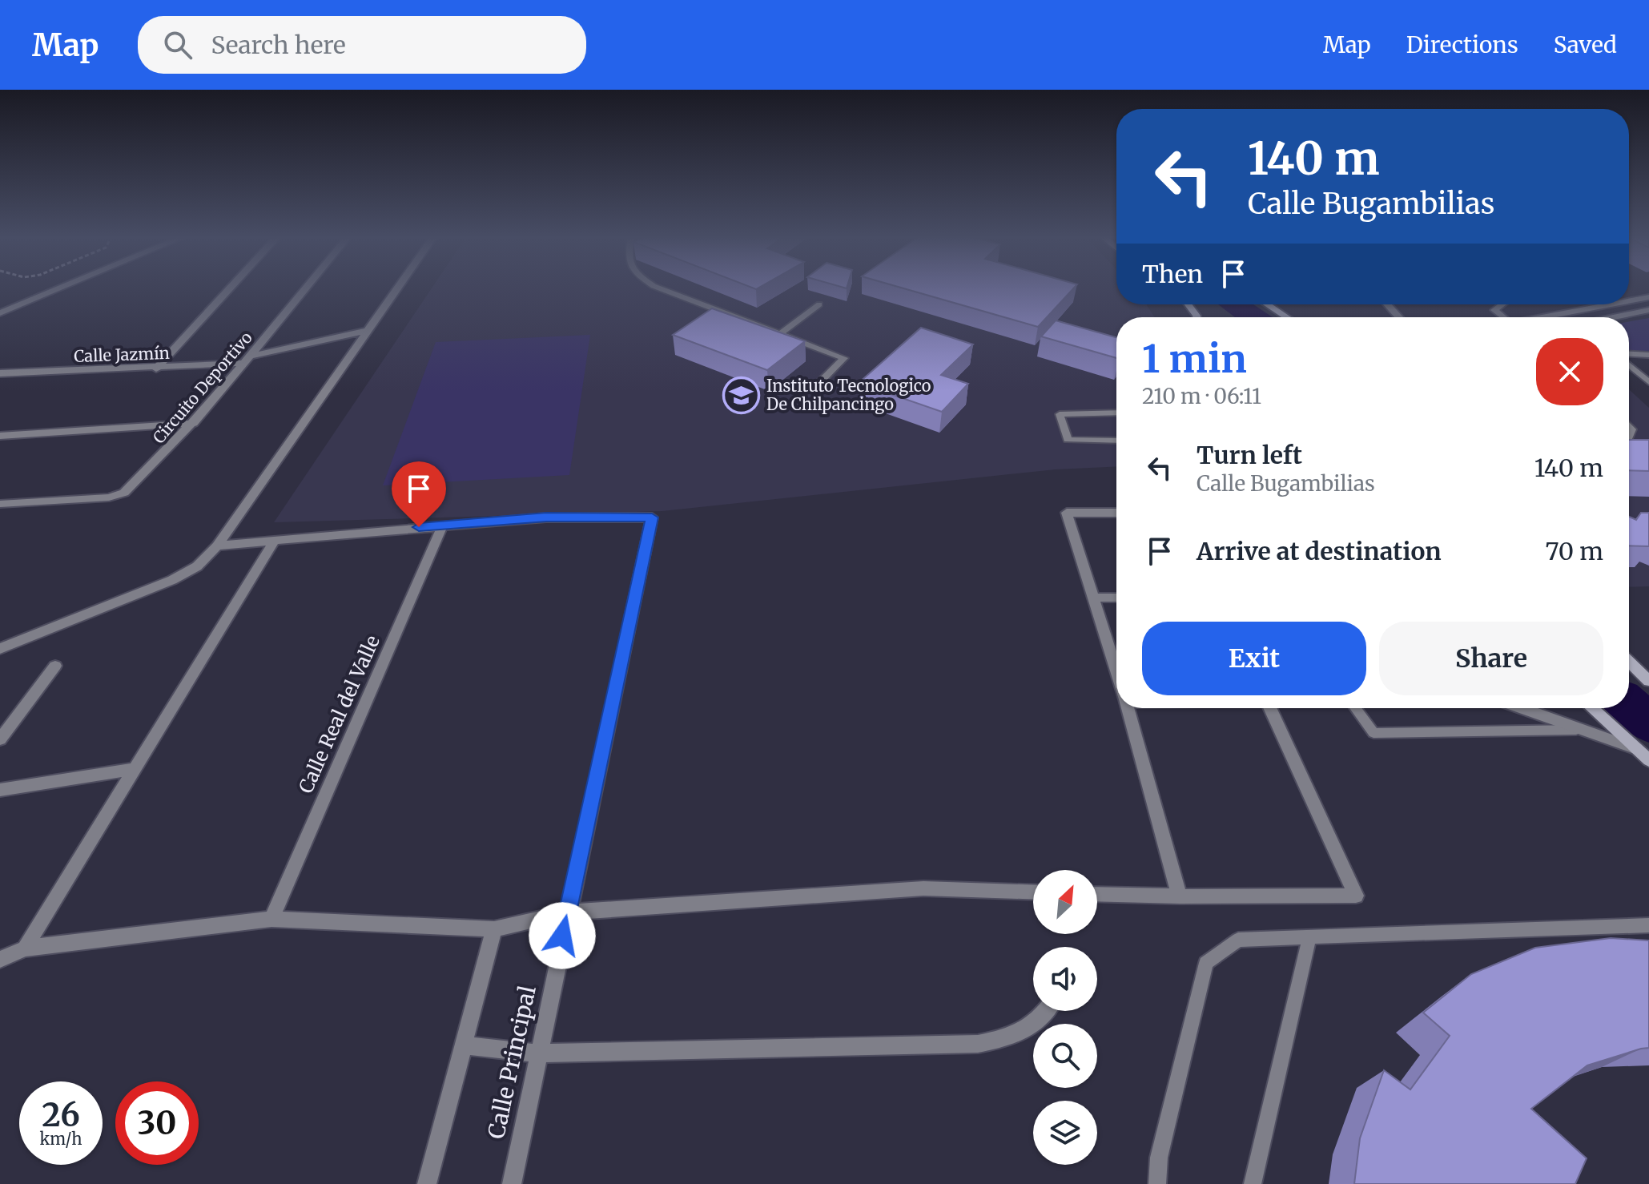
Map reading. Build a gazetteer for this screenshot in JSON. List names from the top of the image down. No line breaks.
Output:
{"streets":{"street":["Calle Jazmín","Circuito Deportivo","Calle Real del Valle","Calle Principal"]},"crossings":[["Calle Jazmín","Circuito Deportivo"],["Calle Real del Valle","Calle Principal"]],"places":{"school or university":["Instituto Tecnologico De Chilpancingo"]},"north":"top right","page":{"header":"Map","search":"Search here","nav":["Map","Directions","Saved"],"turn":["140 m","Calle Bugambilias"],"then":"Then","heading":["1 min","210 m · 06:11"],"list":[{"name":"Turn left","note":"Calle Bugambilias","value":"140 m"},{"name":"Arrive at destination","value":"70 m"}],"buttons":["Exit","Share"],"speed":"26 km/h","limit":"30"}}
